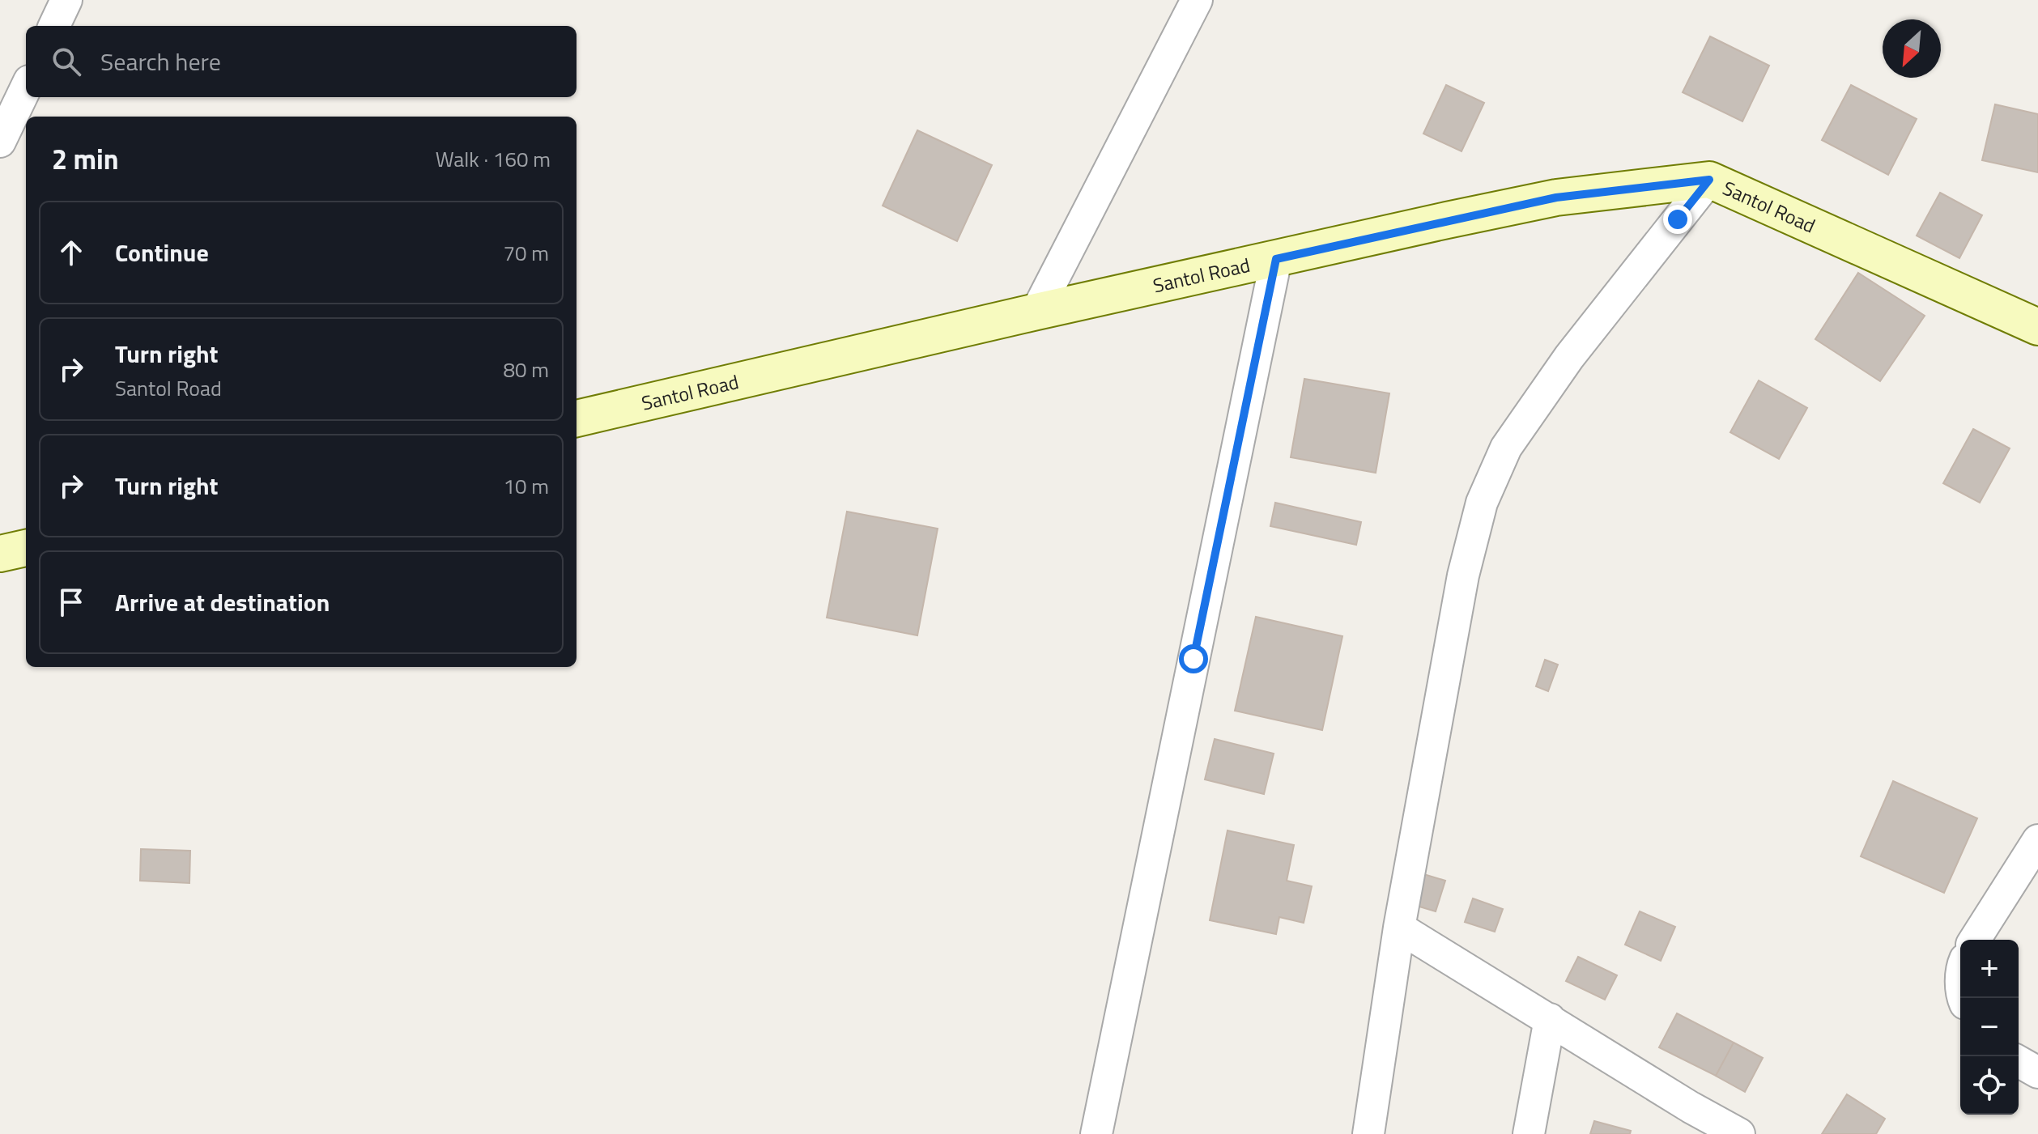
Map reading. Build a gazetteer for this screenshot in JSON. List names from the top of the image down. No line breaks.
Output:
{"streets":{"street":["Santol Road"]},"north":"bottom left","page":{"search":"Search here","heading":["2 min","Walk · 160 m"],"list":[["Continue","70 m"],["Turn right","Santol Road","80 m"],["Turn right","10 m"],"Arrive at destination"],"map_buttons":["+","−"]}}
